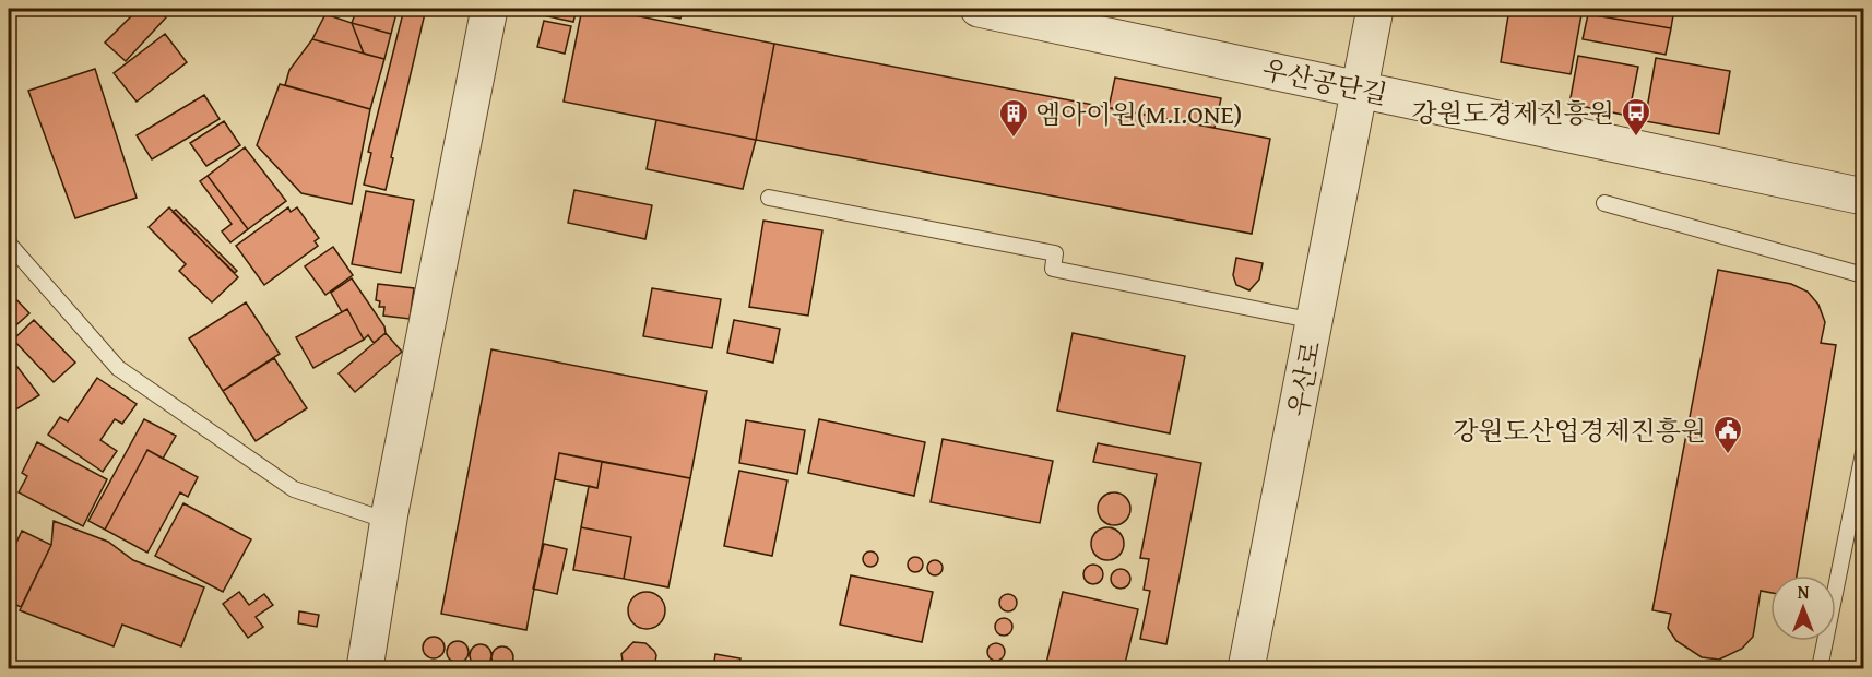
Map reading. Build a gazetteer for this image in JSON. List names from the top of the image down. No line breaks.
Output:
{"streets":{"street":["우산공단길","우산로"]},"crossings":[["우산공단길","우산로"]],"places":{"bus stop":["강원도경제진흥원"],"building":["엠아이원(M.I.ONE)"],"public building":["강원도산업경제진흥원"]},"north":"top"}
